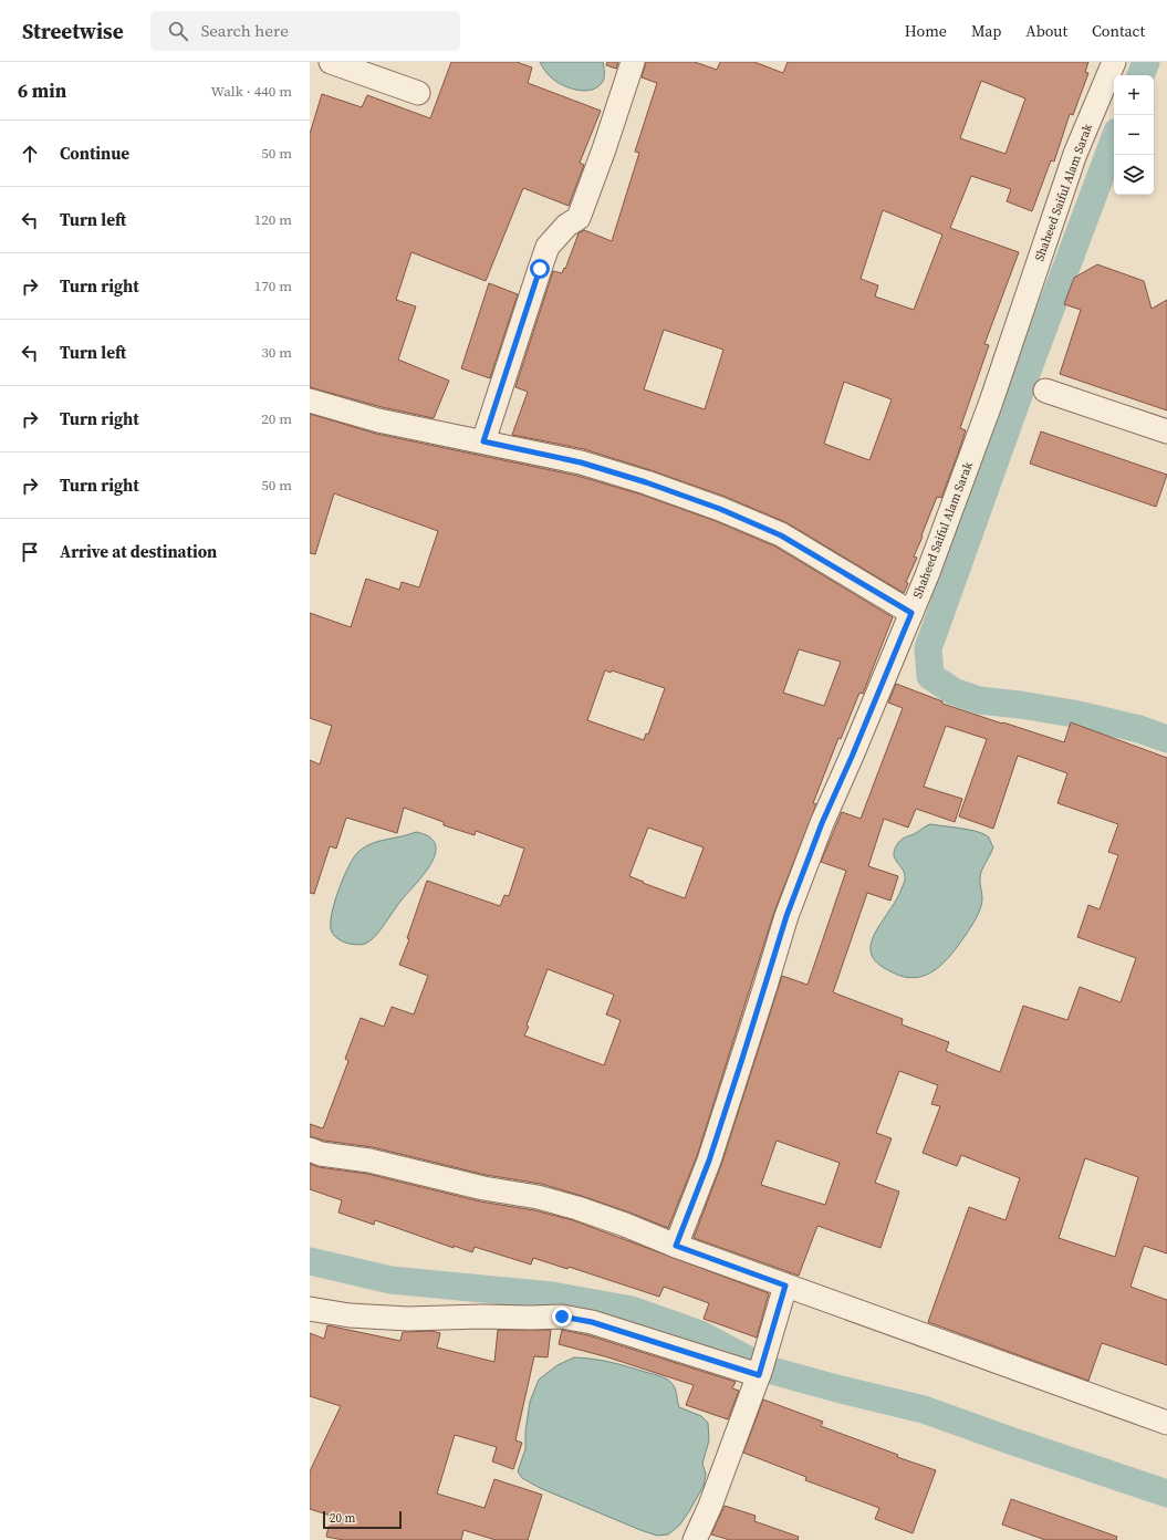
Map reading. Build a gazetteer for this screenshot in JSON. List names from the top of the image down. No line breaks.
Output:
{"streets":{"street":["Shaheed Saiful Alam Sarak"]},"scale_bar":"20 m","page":{"header":"Streetwise","search":"Search here","nav":["Home","Map","About","Contact"],"heading":["6 min","Walk · 440 m"],"map_buttons":["+","−"],"list":[["Continue","50 m"],["Turn left","120 m"],["Turn right","170 m"],["Turn left","30 m"],["Turn right","20 m"],["Turn right","50 m"],"Arrive at destination"],"scale":"20 m"}}
